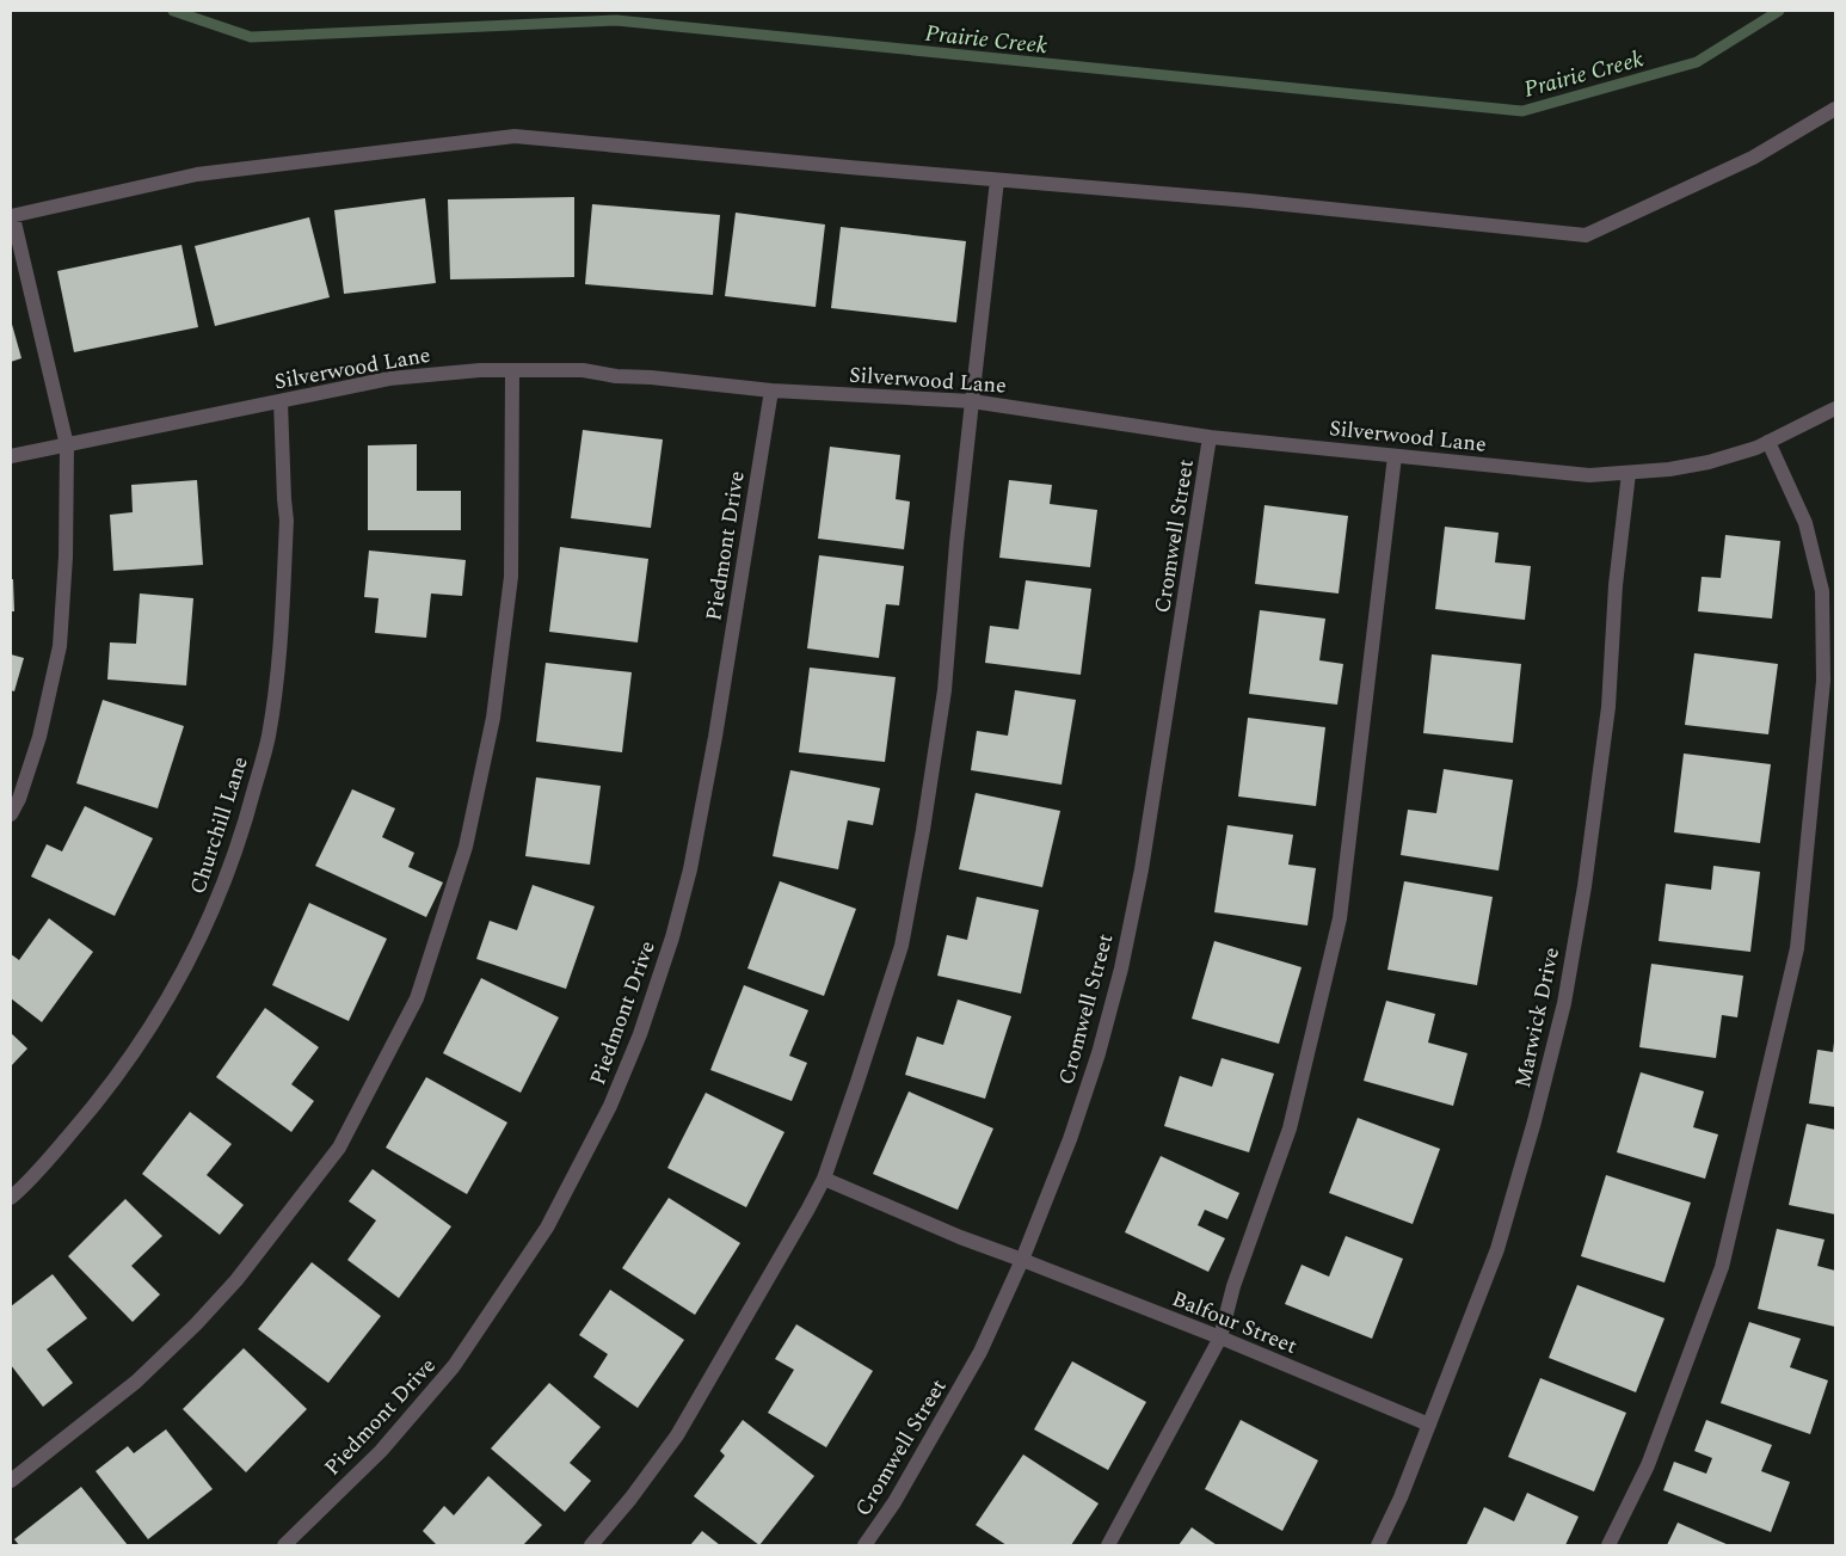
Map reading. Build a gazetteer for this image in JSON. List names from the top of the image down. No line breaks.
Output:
{"streets":{"street":["Silverwood Lane","Cromwell Street","Piedmont Drive","Churchill Lane","Marwick Drive","Balfour Street"]},"crossings":[["Silverwood Lane","Cromwell Street"],["Silverwood Lane","Piedmont Drive"],["Silverwood Lane","Churchill Lane"],["Silverwood Lane","Marwick Drive"],["Cromwell Street","Balfour Street"],["Marwick Drive","Balfour Street"]],"water":["Prairie Creek"]}
